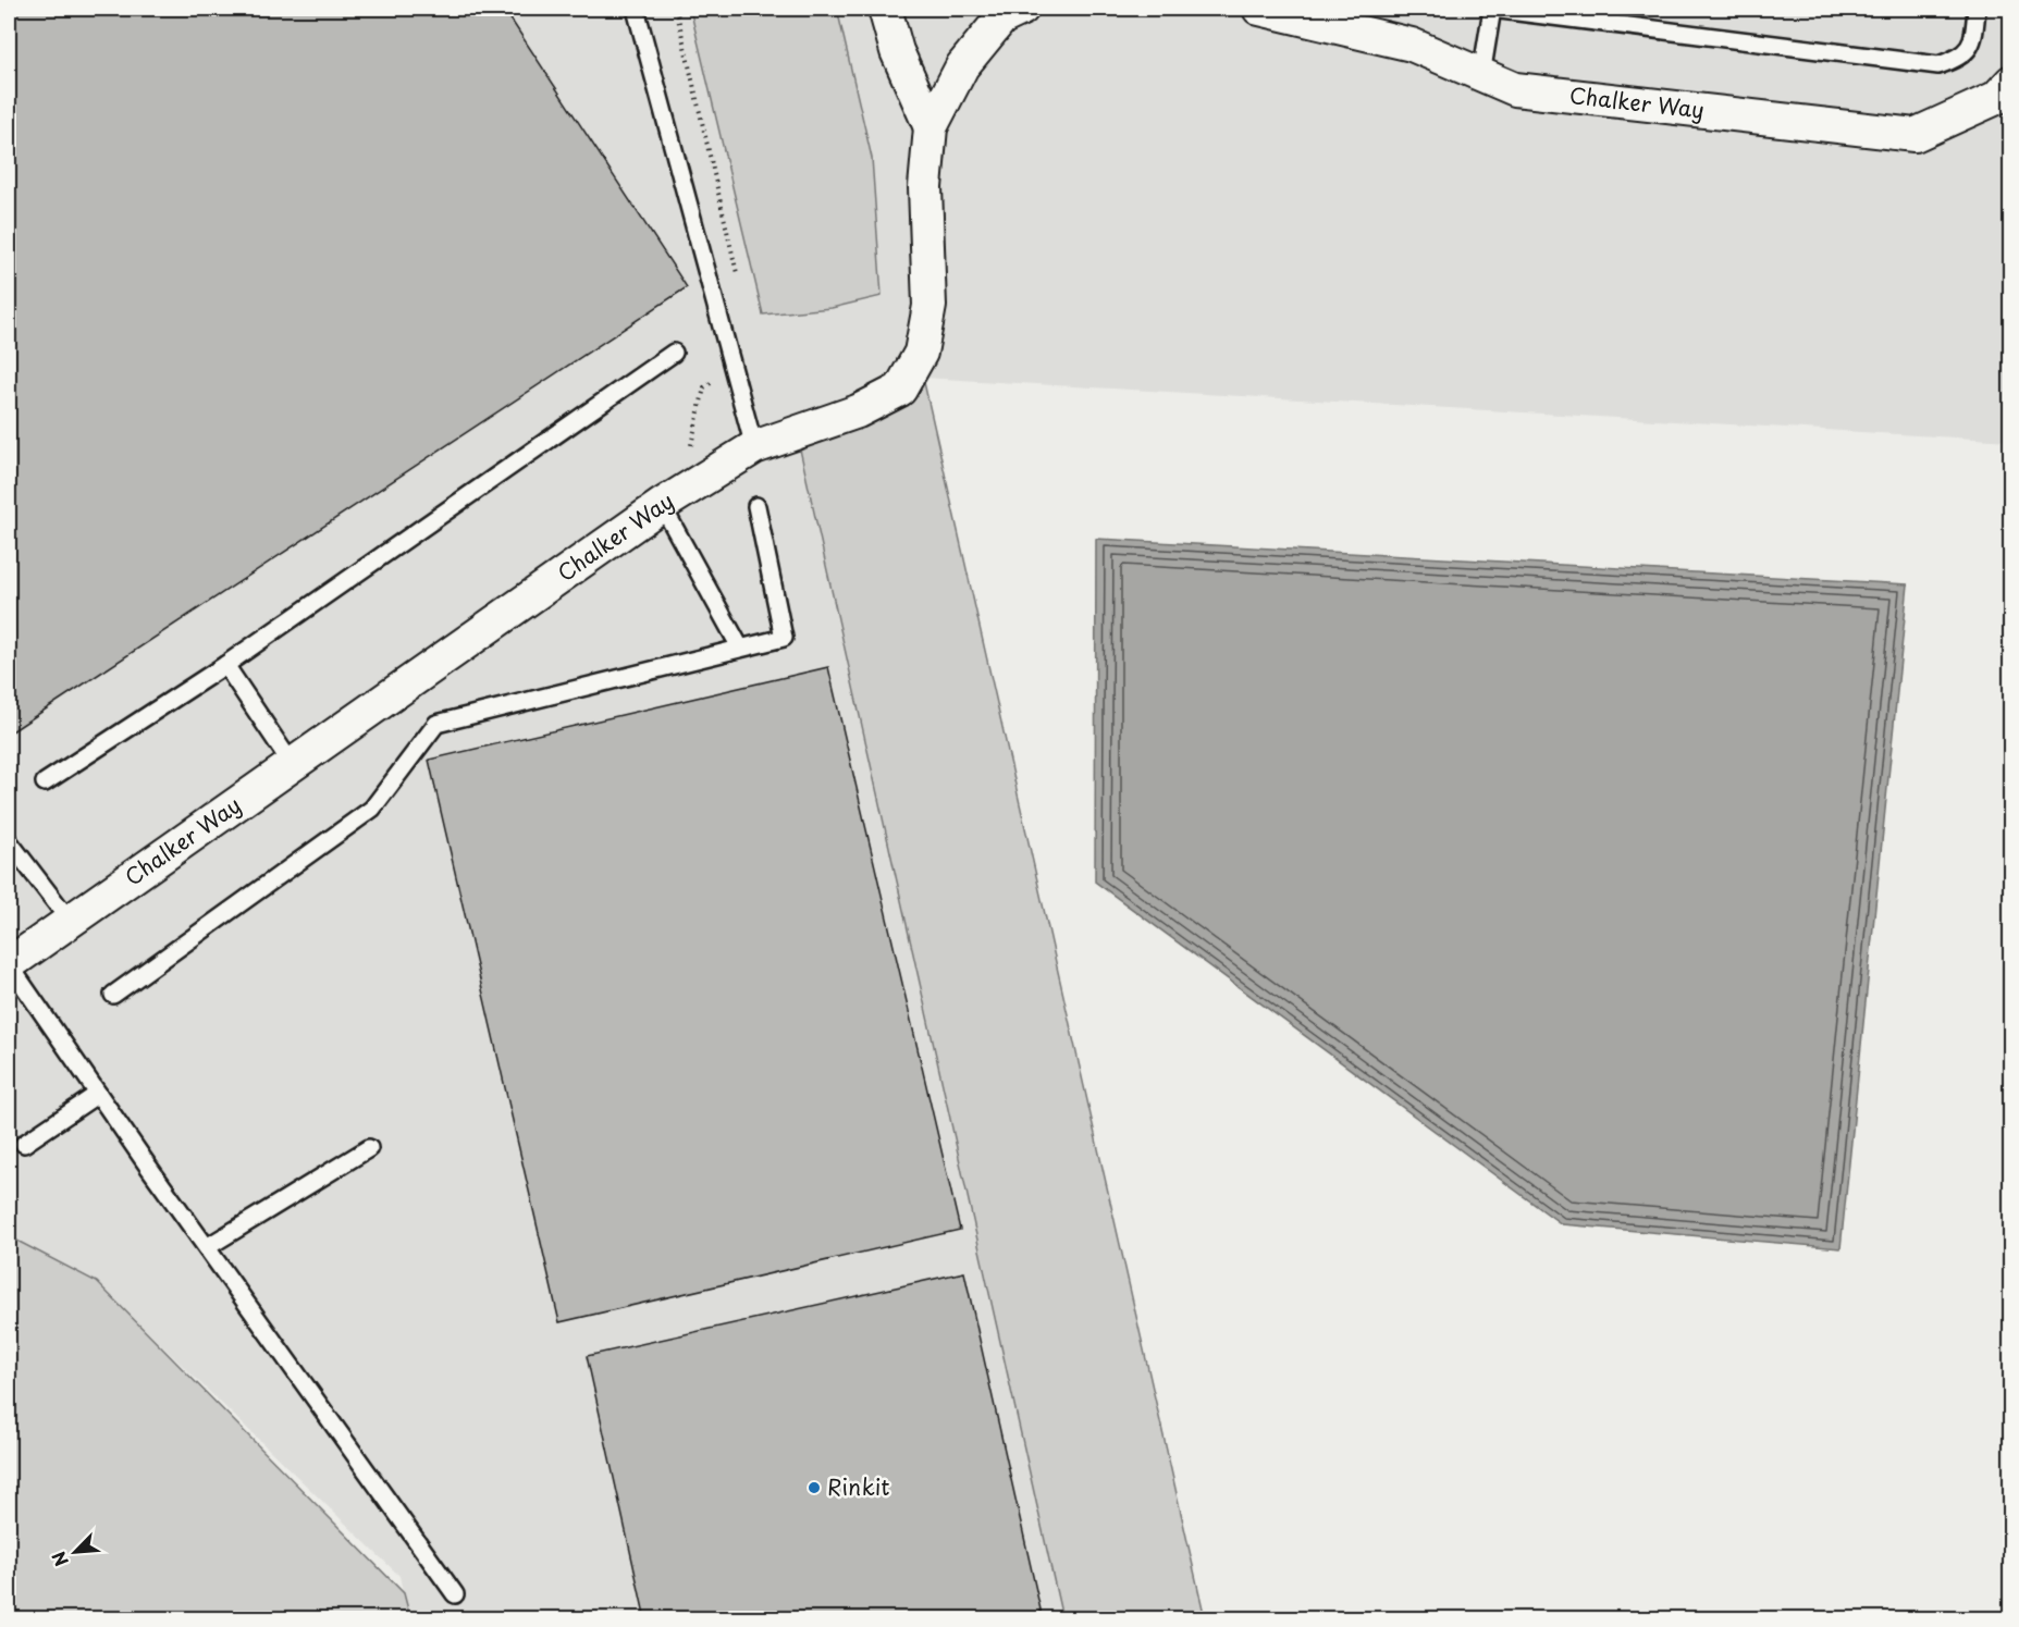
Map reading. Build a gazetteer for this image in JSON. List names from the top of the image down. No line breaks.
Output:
{"streets":{"street":["Chalker Way"]},"places":["Rinkit"],"north":"bottom left"}
